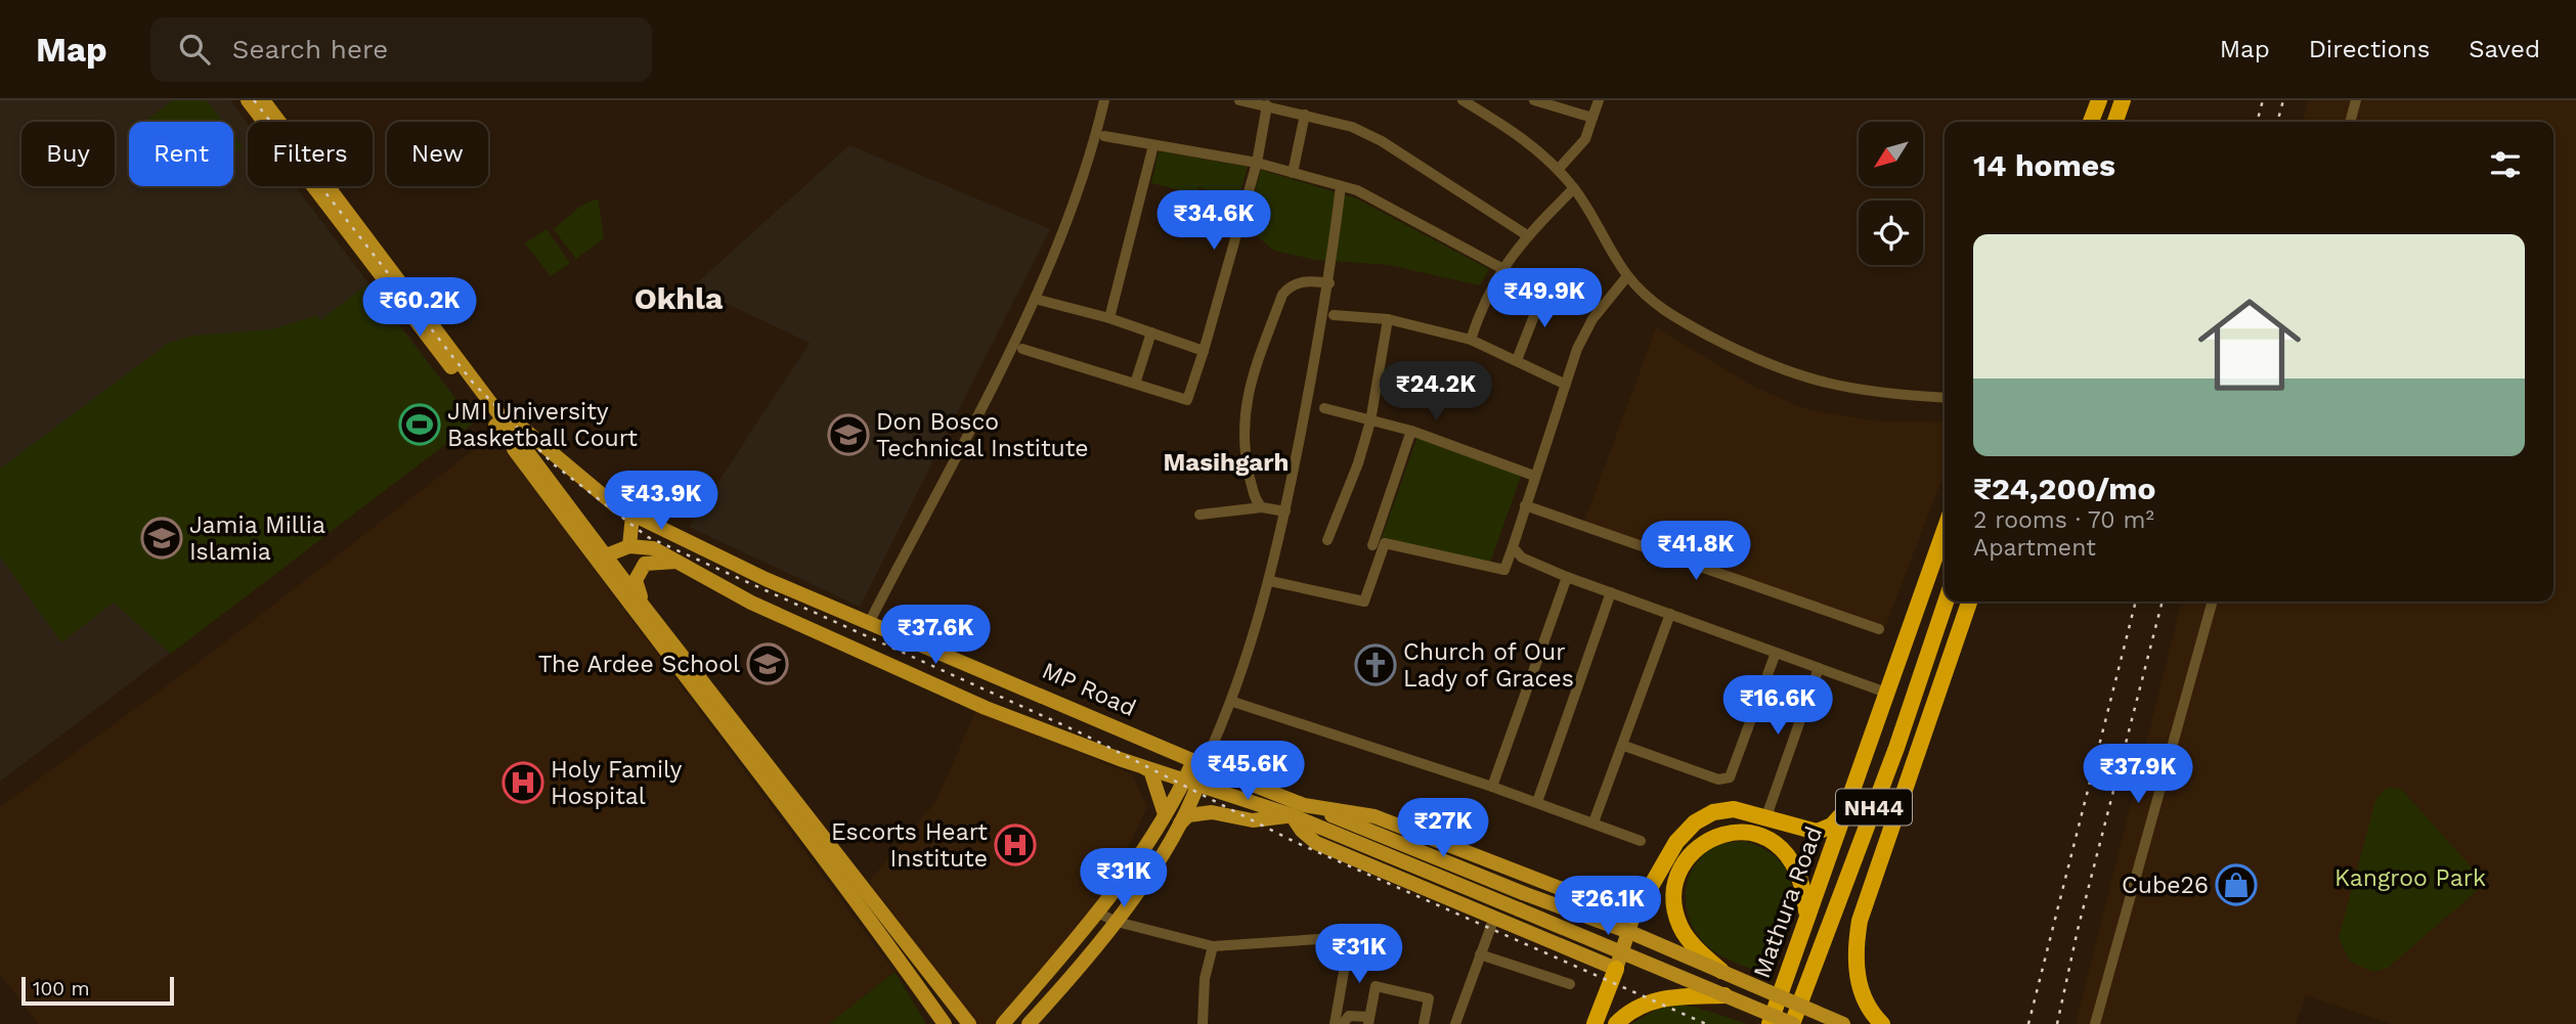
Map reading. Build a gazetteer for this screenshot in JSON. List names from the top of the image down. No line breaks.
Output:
{"streets":{"highway":["NH44","Mathura Road"],"main road":["MP Road"]},"districts":["Okhla","Masihgarh"],"parks":["Kangroo Park"],"places":{"sports":["JMI University Basketball Court"],"school or university":["Don Bosco Technical Institute","Jamia Millia Islamia","The Ardee School"],"church":["Church of Our Lady of Graces"],"hospital":["Holy Family Hospital","Escorts Heart Institute"],"shop":["Cube26"]},"scale_bar":"100 m","north":"bottom left","page":{"header":"Map","search":"Search here","nav":["Map","Directions","Saved"],"chip":["Buy","Rent","Filters","New"],"heading":"14 homes","price":["₹34.6K","₹49.9K","₹60.2K","₹24.2K","₹43.9K","₹41.8K","₹37.6K","₹16.6K","₹45.6K","₹37.9K","₹27K","₹31K","₹26.1K","₹31K"],"list":[{"name":"₹24,200/mo","note":"2 rooms · 70 m² · Apartment"}],"scale":"100 m"}}
